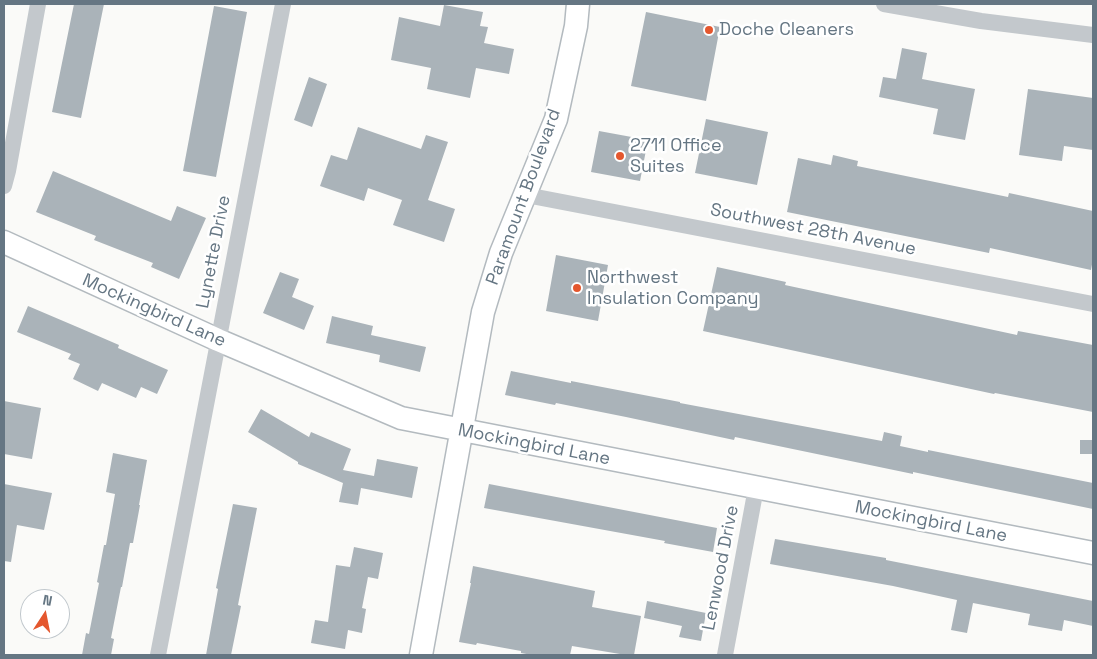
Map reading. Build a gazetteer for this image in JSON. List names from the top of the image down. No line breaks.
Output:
{"streets":{"main road":["Paramount Boulevard","Mockingbird Lane"],"street":["Southwest 28th Avenue","Lynette Drive","Lenwood Drive"]},"crossings":[["Paramount Boulevard","Southwest 28th Avenue"],["Paramount Boulevard","Mockingbird Lane"],["Lynette Drive","Mockingbird Lane"],["Mockingbird Lane","Lenwood Drive"]],"places":["Doche Cleaners","2711 Office Suites","Northwest Insulation Company"],"north":"top"}
